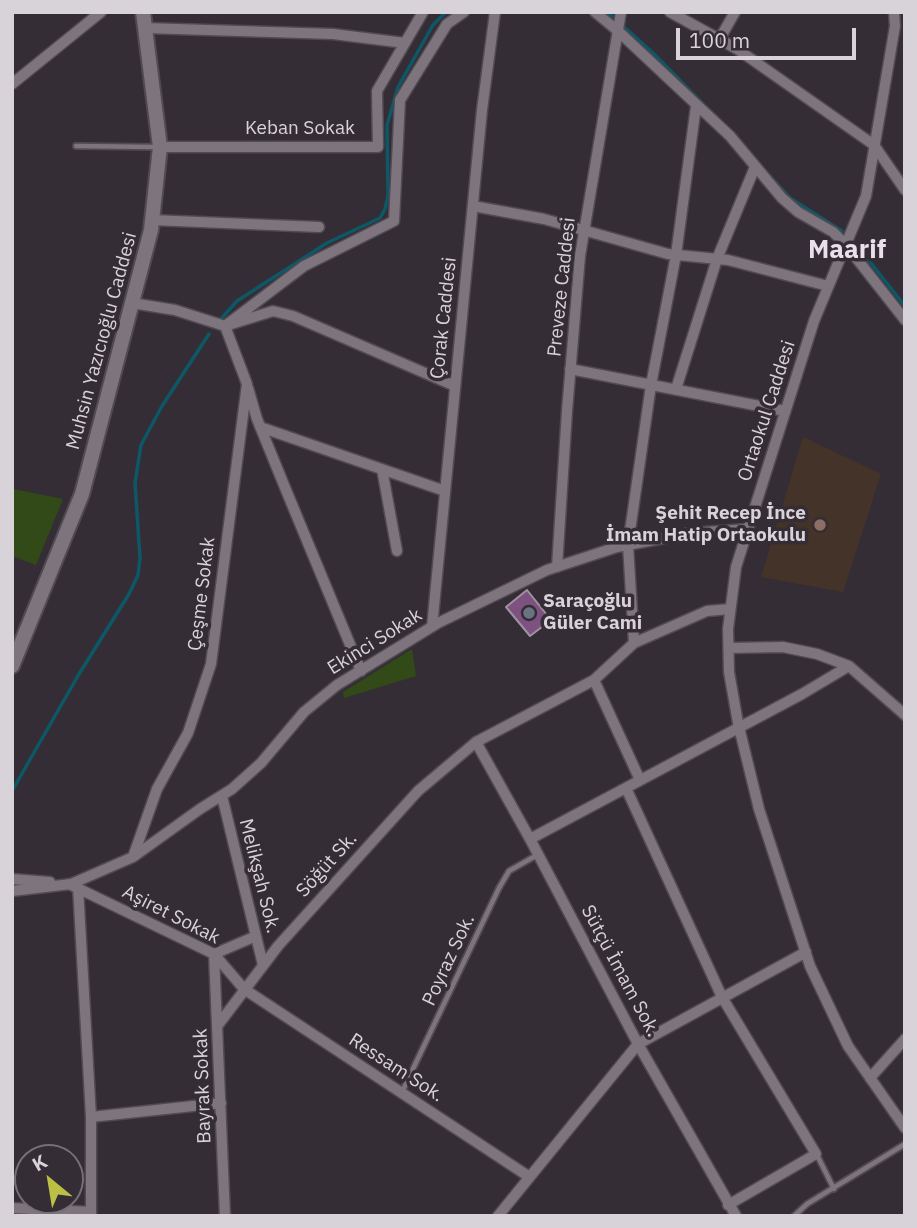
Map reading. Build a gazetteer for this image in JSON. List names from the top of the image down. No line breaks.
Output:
{"streets":{"main road":["Muhsin Yazıcıoğlu Caddesi"],"street":["Keban Sokak","Preveze Caddesi","Çorak Caddesi","Ortaokul Caddesi","Çeşme Sokak","Ekinci Sokak","Söğüt Sk.","Melikşah Sok.","Aşiret Sokak","Sütçü İmam Sok.","Ressam Sok.","Bayrak Sokak"],"lane":["Poyraz Sok."]},"crossings":[["Keban Sokak","Muhsin Yazıcıoğlu Caddesi"],["Preveze Caddesi","Ekinci Sokak"],["Çorak Caddesi","Ekinci Sokak"],["Ortaokul Caddesi","Ekinci Sokak"],["Çeşme Sokak","Ekinci Sokak"],["Ekinci Sokak","Melikşah Sok."],["Ekinci Sokak","Aşiret Sokak"],["Söğüt Sk.","Melikşah Sok."],["Söğüt Sk.","Aşiret Sokak"],["Söğüt Sk.","Sütçü İmam Sok."],["Söğüt Sk.","Ressam Sok."],["Söğüt Sk.","Bayrak Sokak"],["Aşiret Sokak","Ressam Sok."],["Aşiret Sokak","Bayrak Sokak"],["Poyraz Sok.","Sütçü İmam Sok."],["Poyraz Sok.","Ressam Sok."]],"districts":["Maarif"],"places":["Şehit Recep İnce İmam Hatip Ortaokulu","Saraçoğlu Güler Cami"],"scale_bar":"100 m","north":"top left"}
